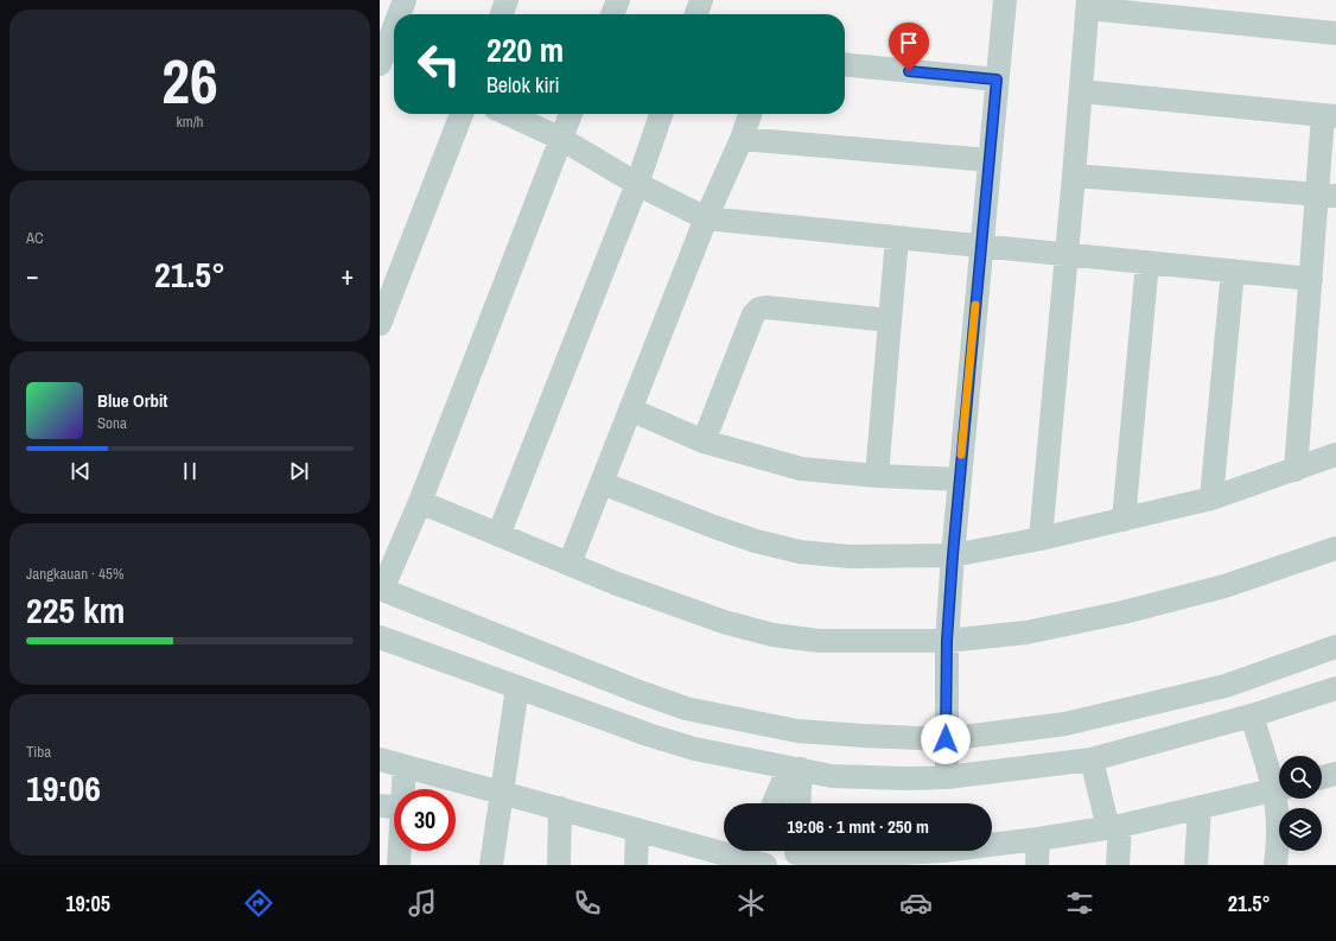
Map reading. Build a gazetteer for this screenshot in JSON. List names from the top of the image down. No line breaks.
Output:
{"page":{"tile":[["26","km/h"],"AC",["Jangkauan · 45%","225 km"],["Tiba","19:06"]],"turn":["220 m","Belok kiri"],"heat":["−","21.5°","+"],"song":["Blue Orbit","Sona"],"limit":"30","trip":"19:06 · 1 mnt · 250 m","tabs":["19:05","21.5°"]}}
